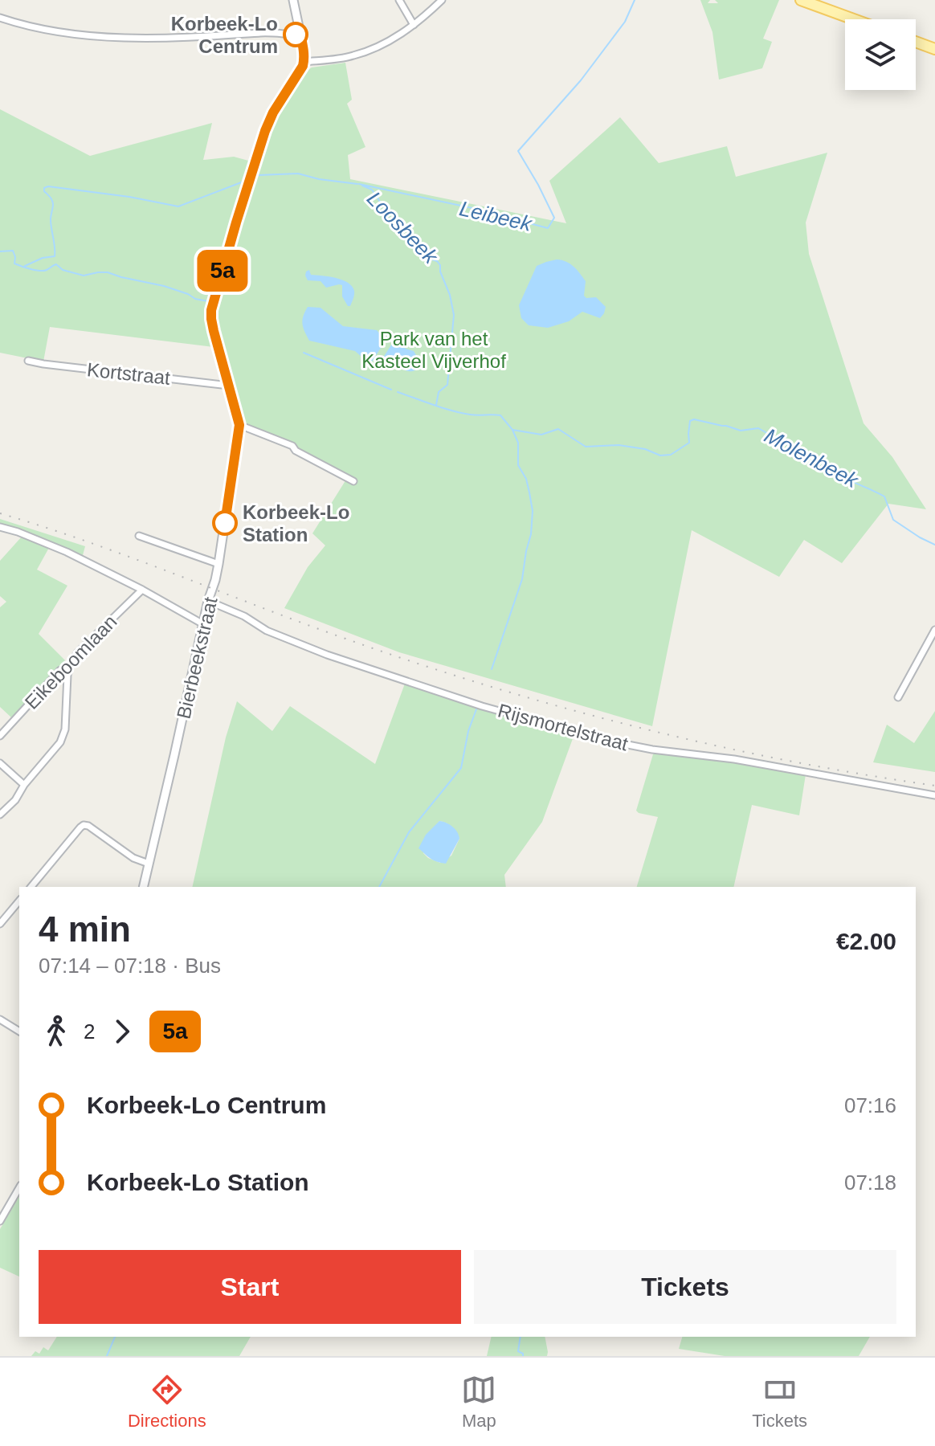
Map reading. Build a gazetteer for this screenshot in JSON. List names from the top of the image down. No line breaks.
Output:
{"streets":{"street":["Kortstraat","Bierbeekstraat","Eikeboomlaan","Rijsmortelstraat"]},"crossings":[["Kortstraat","Bierbeekstraat"],["Bierbeekstraat","Rijsmortelstraat"]],"water":["Leibeek","Loosbeek","Molenbeek"],"parks":["Park van het Kasteel Vijverhof"],"places":["Korbeek-Lo Centrum","Korbeek-Lo Station"],"lines":["bus line 5a"],"page":{"on_map":"5a","heading":["4 min","07:14 – 07:18 · Bus","€2.00"],"legs":["2","5a"],"list":[{"name":"Korbeek-Lo Centrum","value":"07:16"},{"name":"Korbeek-Lo Station","value":"07:18"}],"buttons":["Start","Tickets"],"tabs":["Directions","Map","Tickets"]}}
